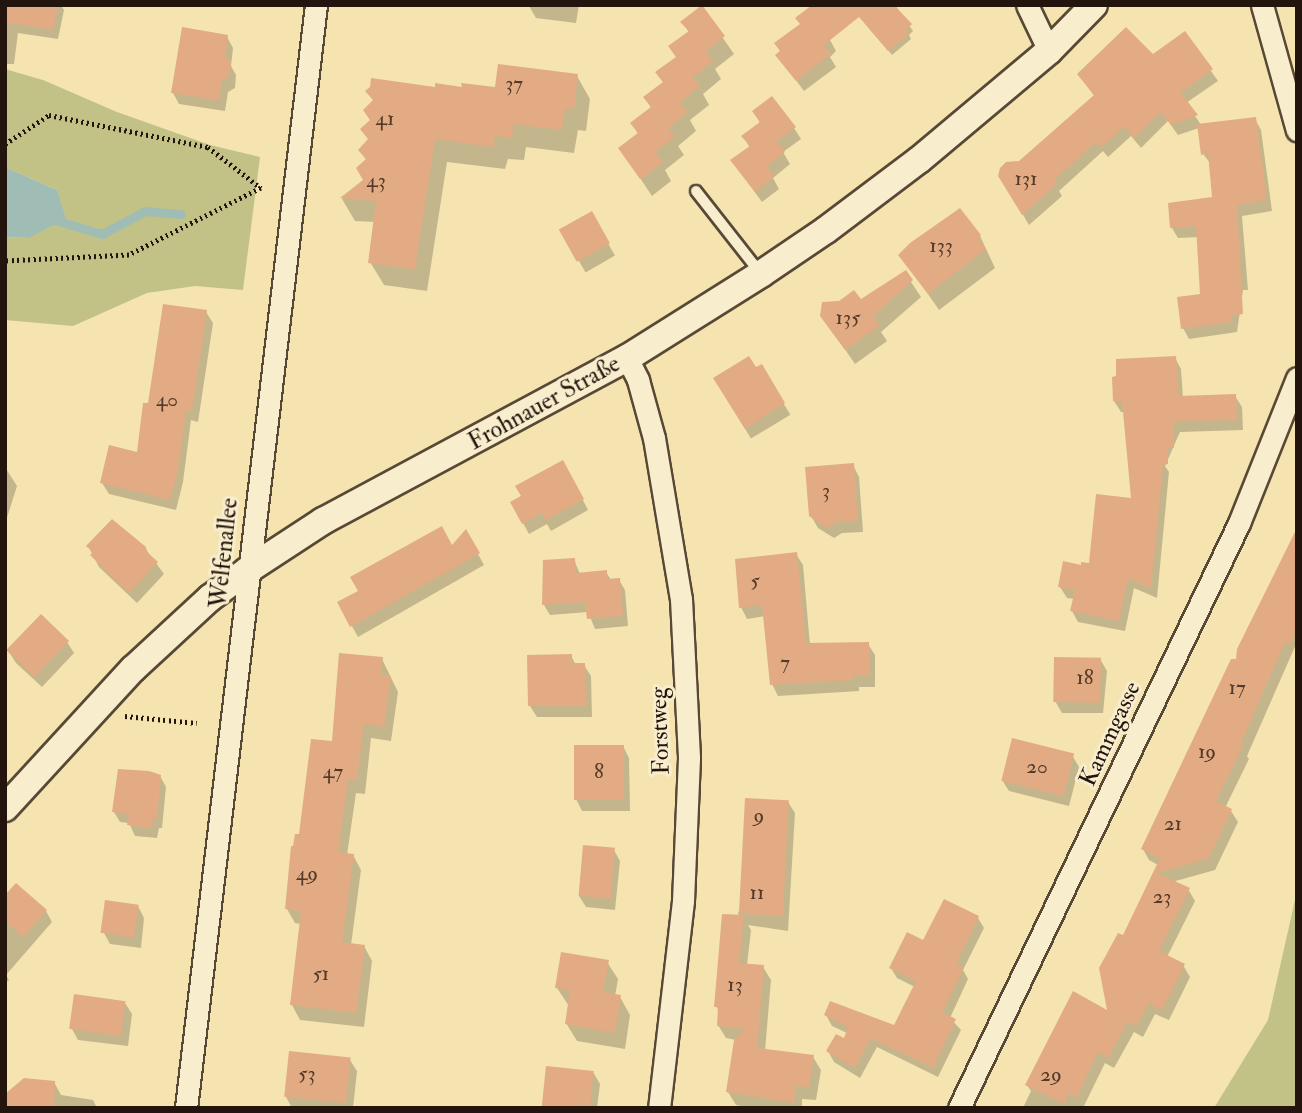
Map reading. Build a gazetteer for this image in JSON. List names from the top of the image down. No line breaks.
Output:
{"streets":{"street":["Frohnauer Straße","Welfenallee","Forstweg","Kammgasse"]},"crossings":[["Frohnauer Straße","Welfenallee"],["Frohnauer Straße","Forstweg"]],"house_numbers":["37","41","131","43","133","135","40","3","5","7","18","17","19","20","47","8","9","21","49","11","23","51","13","53","29"]}
